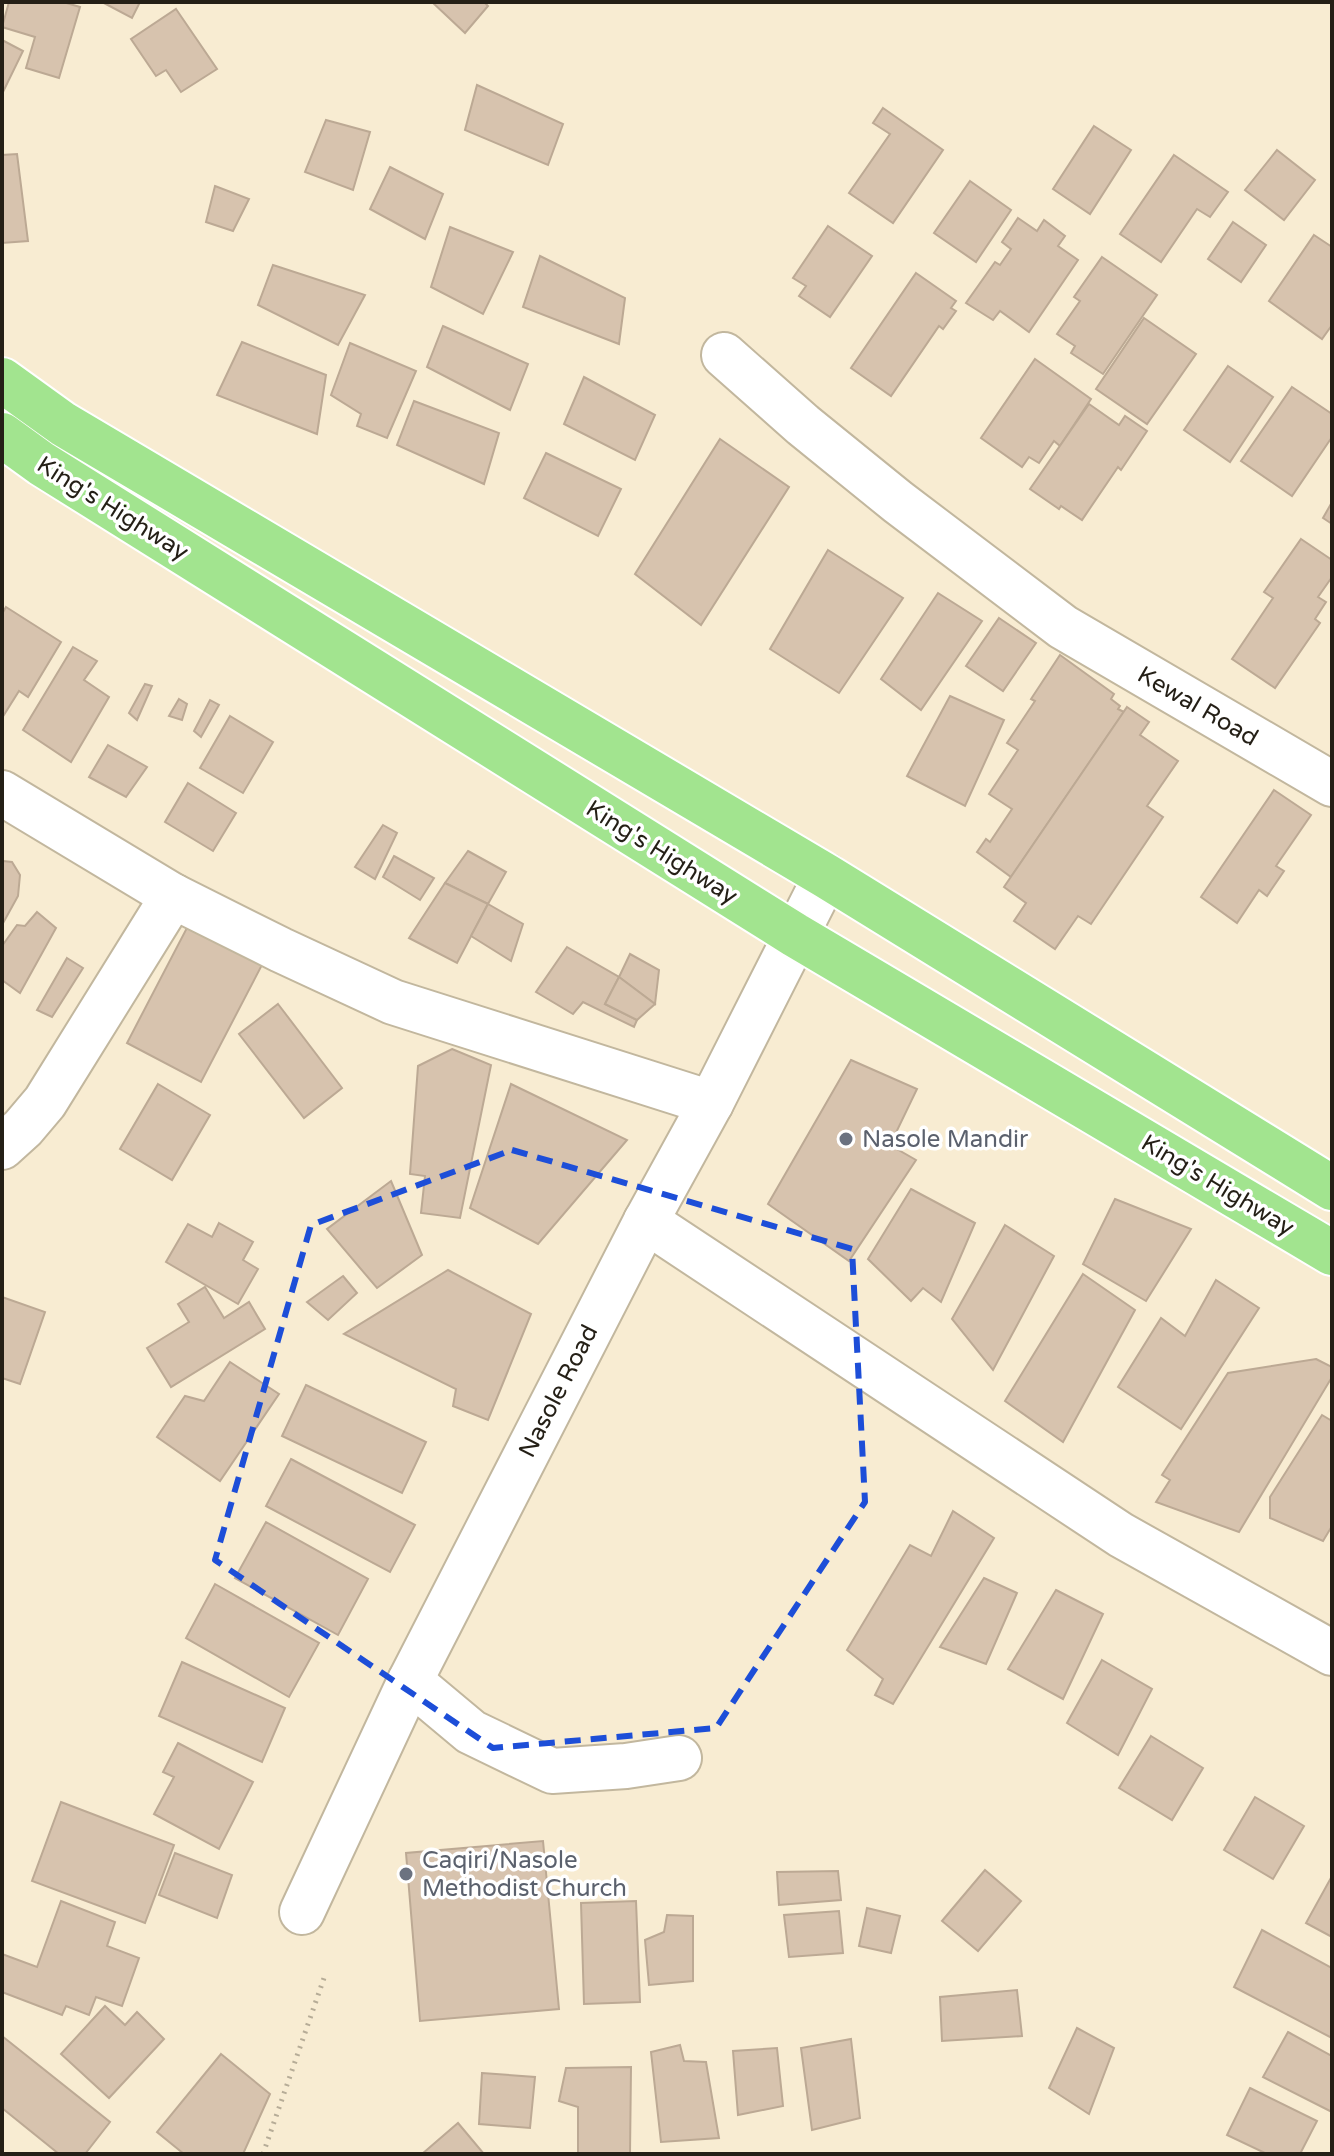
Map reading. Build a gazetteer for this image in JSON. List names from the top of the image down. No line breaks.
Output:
{"streets":{"highway":["King's Highway"],"street":["Kewal Road","Nasole Road"]},"crossings":[["King's Highway","Nasole Road"]],"places":["Nasole Mandir","Caqiri/Nasole Methodist Church"]}
